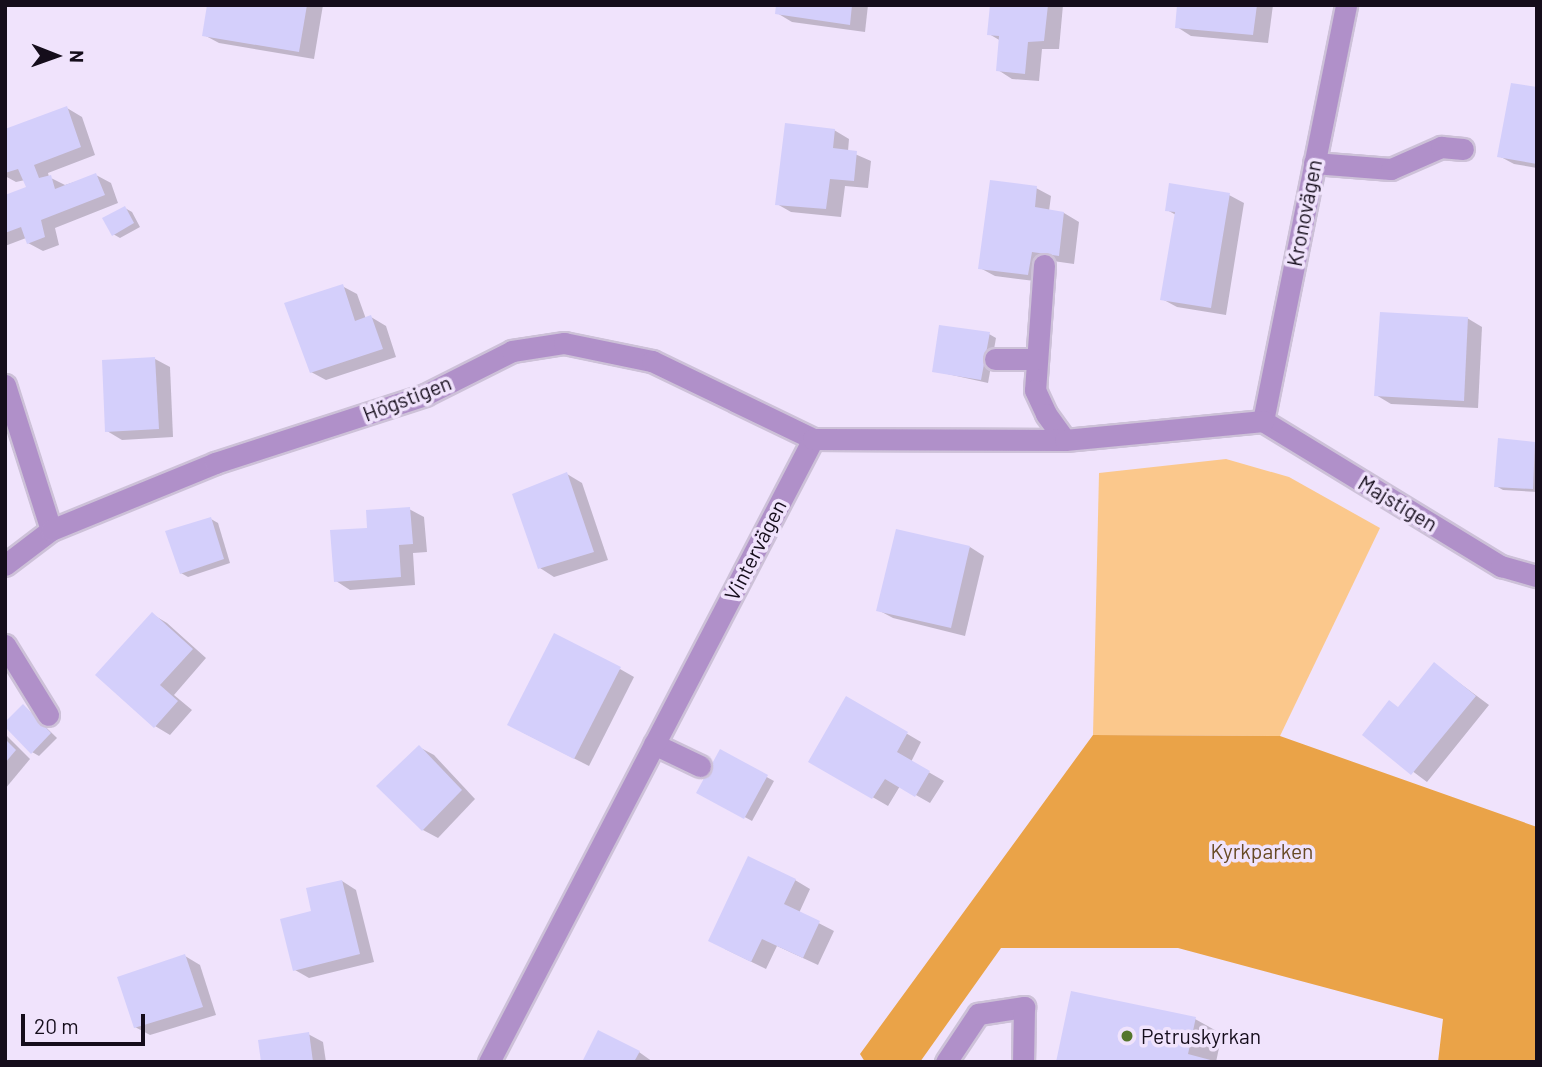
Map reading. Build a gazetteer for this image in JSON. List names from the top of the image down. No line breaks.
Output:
{"streets":{"street":["Kronovägen","Högstigen","Majstigen","Vintervägen"]},"crossings":[["Kronovägen","Majstigen"],["Högstigen","Vintervägen"]],"parks":["Kyrkparken"],"places":["Petruskyrkan"],"scale_bar":"20 m","north":"right"}
